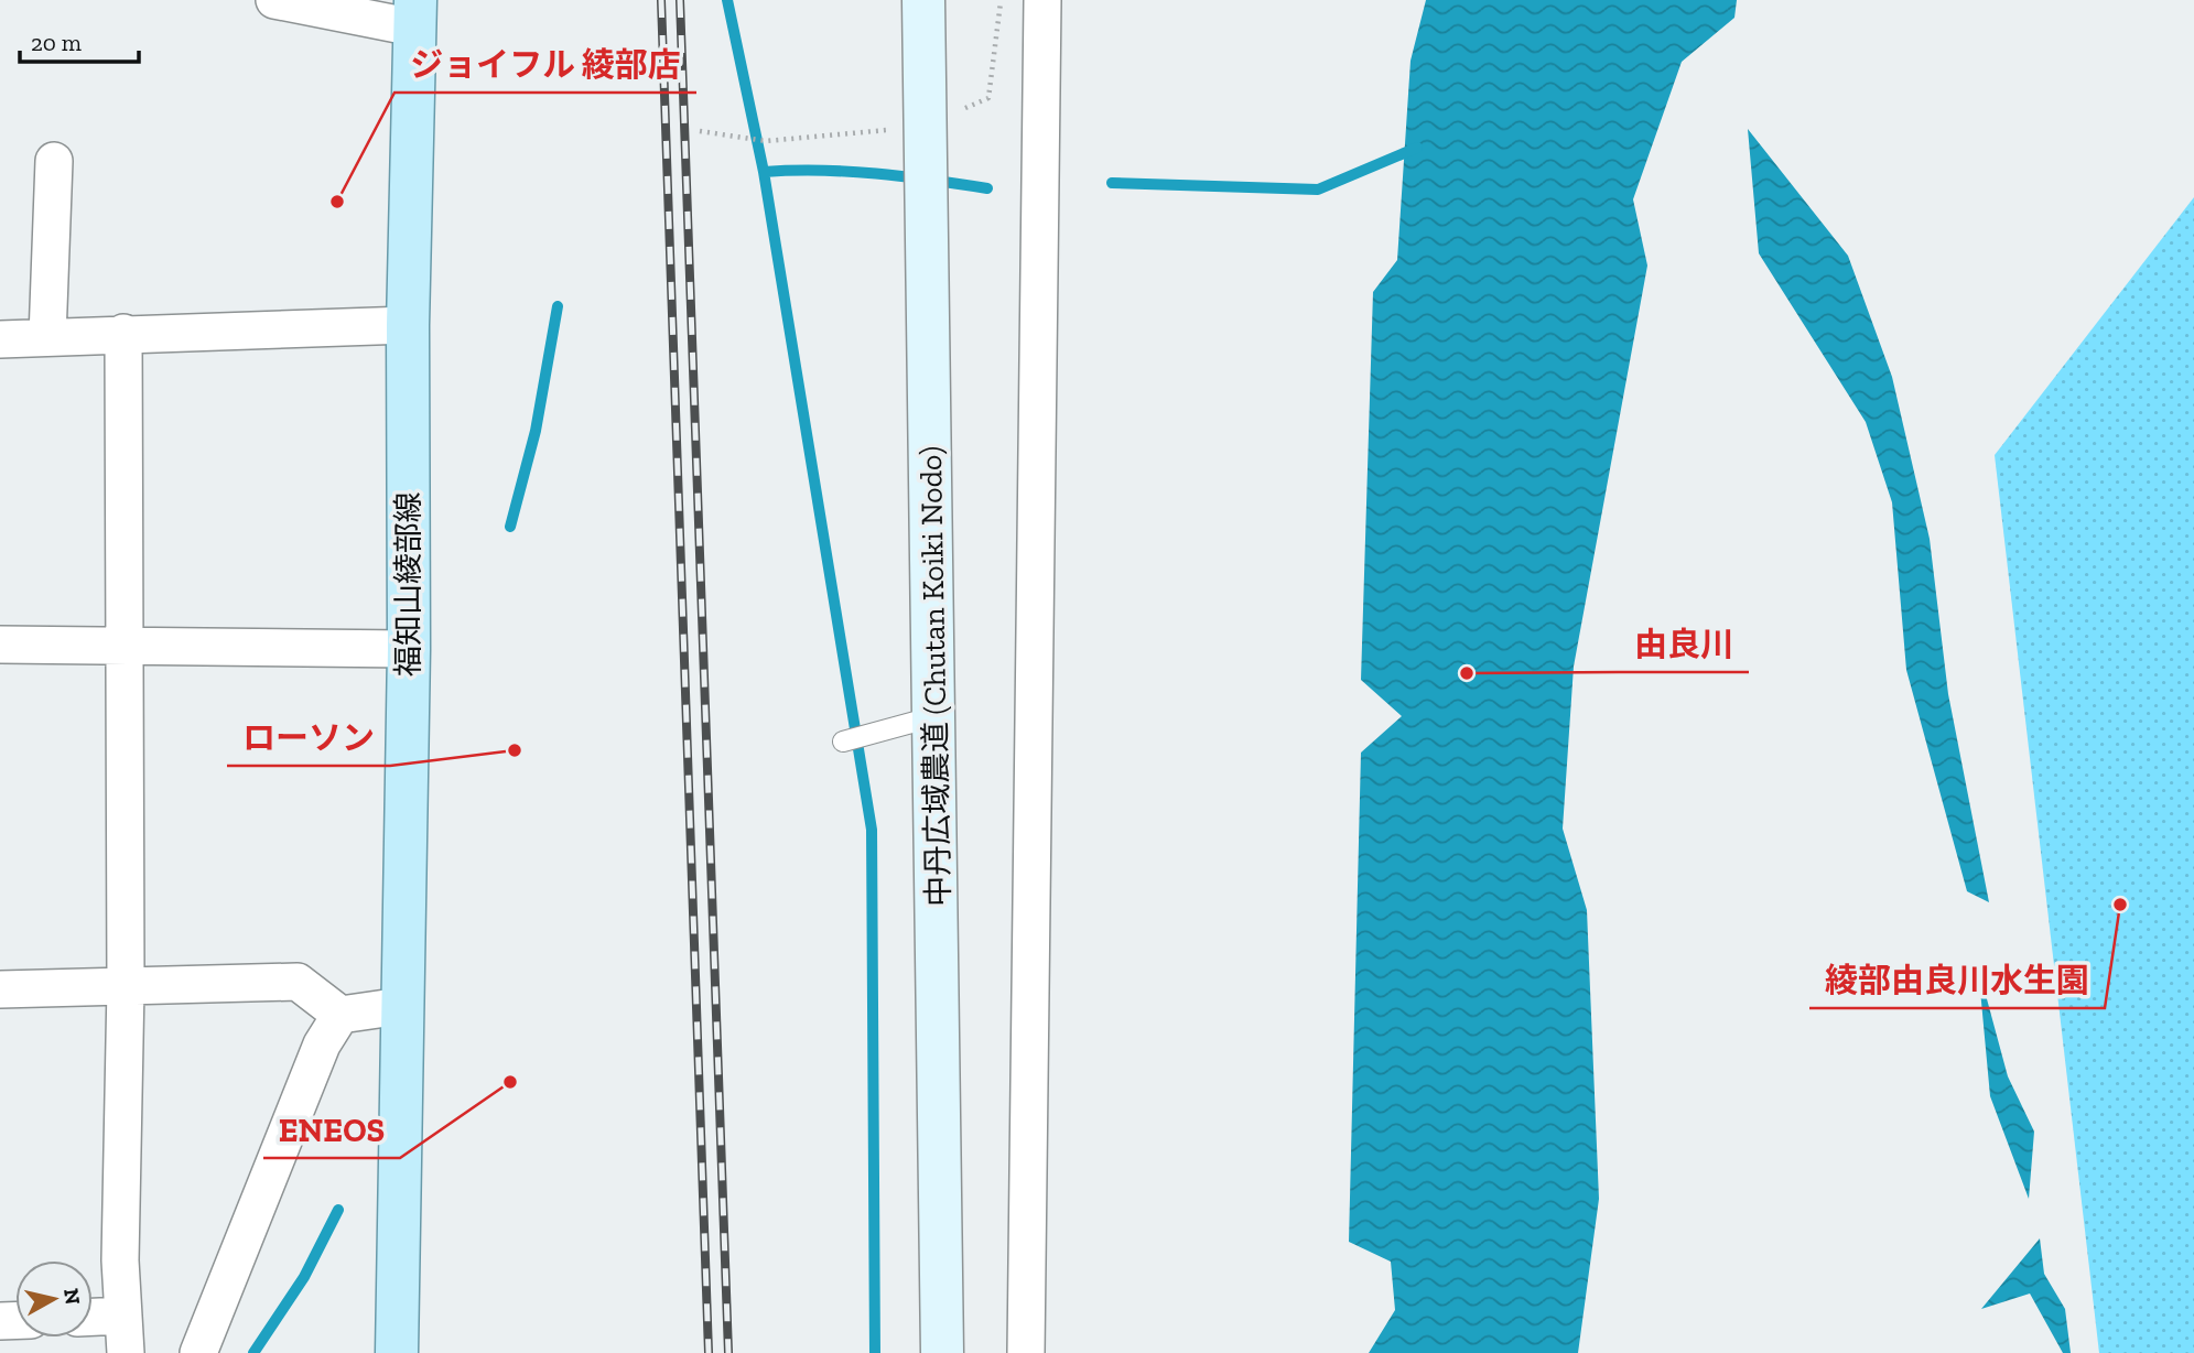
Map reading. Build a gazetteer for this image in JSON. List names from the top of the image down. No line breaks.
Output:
{"streets":{"main road":["福知山綾部線"],"street":["中丹広域農道 (Chutan Koiki Nodo)"]},"places":["ジョイフル 綾部店","由良川","ローソン","綾部由良川水生園","ENEOS"],"scale_bar":"20 m","north":"right"}
